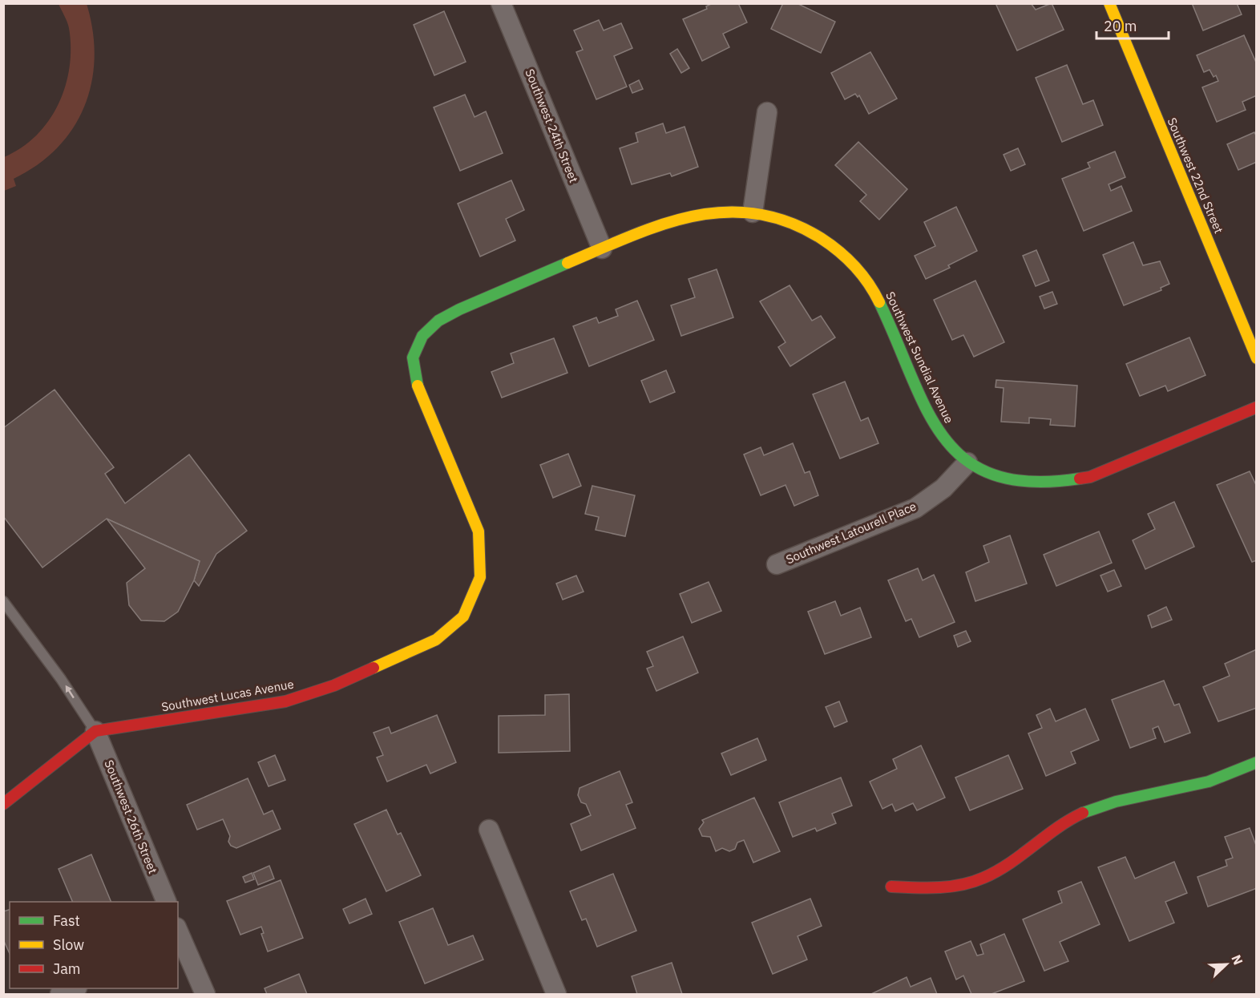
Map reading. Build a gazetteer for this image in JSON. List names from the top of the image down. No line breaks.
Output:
{"streets":{"street":["Southwest 24th Street","Southwest 22nd Street","Southwest Sundial Avenue","Southwest Latourell Place","Southwest Lucas Avenue","Southwest 26th Street"]},"crossings":[["Southwest 24th Street","Southwest Sundial Avenue"],["Southwest Sundial Avenue","Southwest Latourell Place"],["Southwest Sundial Avenue","Southwest Lucas Avenue"],["Southwest Lucas Avenue","Southwest 26th Street"]],"legend":["Fast","Slow","Jam"],"scale_bar":"20 m","north":"top right"}
